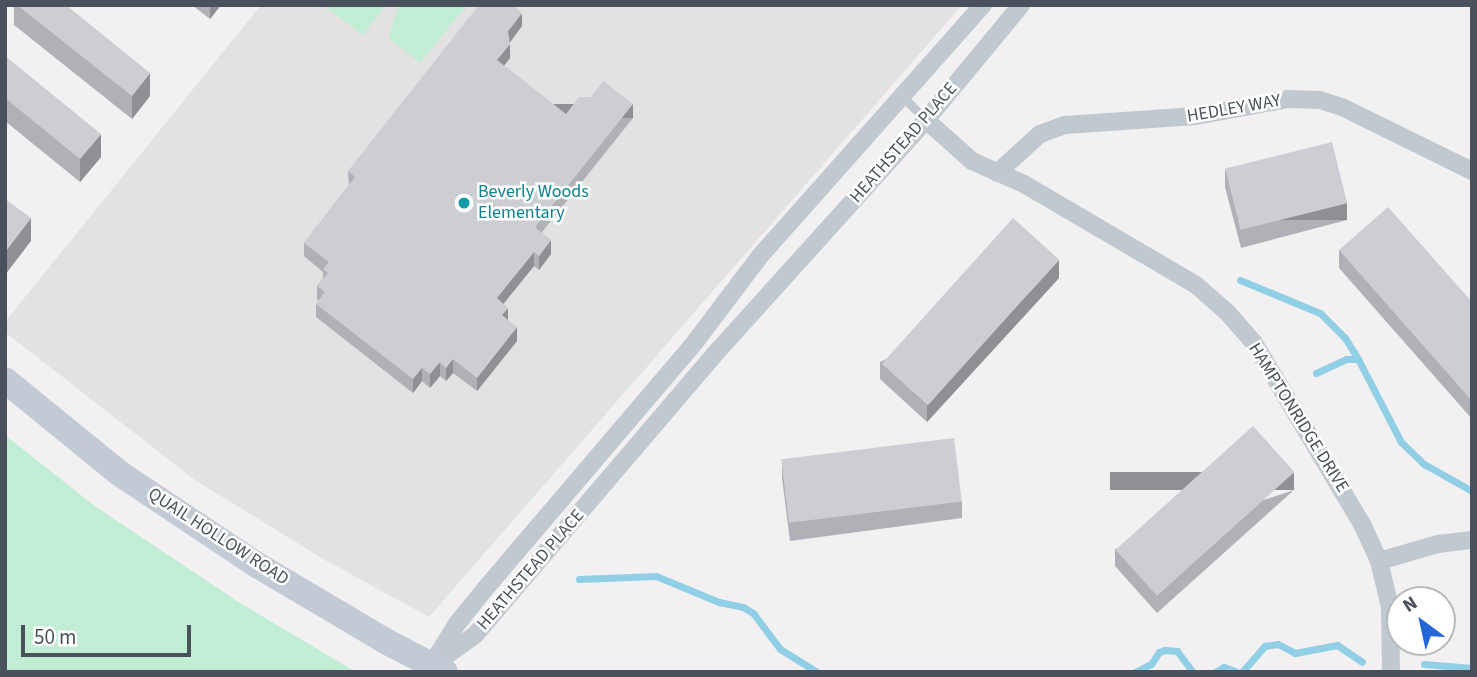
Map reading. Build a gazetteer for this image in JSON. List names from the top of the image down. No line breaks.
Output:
{"streets":{"main road":["QUAIL HOLLOW ROAD"],"street":["HEDLEY WAY","HEATHSTEAD PLACE","HAMPTONRIDGE DRIVE"]},"crossings":[["HEDLEY WAY","HAMPTONRIDGE DRIVE"],["HEATHSTEAD PLACE","HAMPTONRIDGE DRIVE"],["HEATHSTEAD PLACE","QUAIL HOLLOW ROAD"]],"places":["Beverly Woods Elementary"],"scale_bar":"50 m","north":"top left"}
